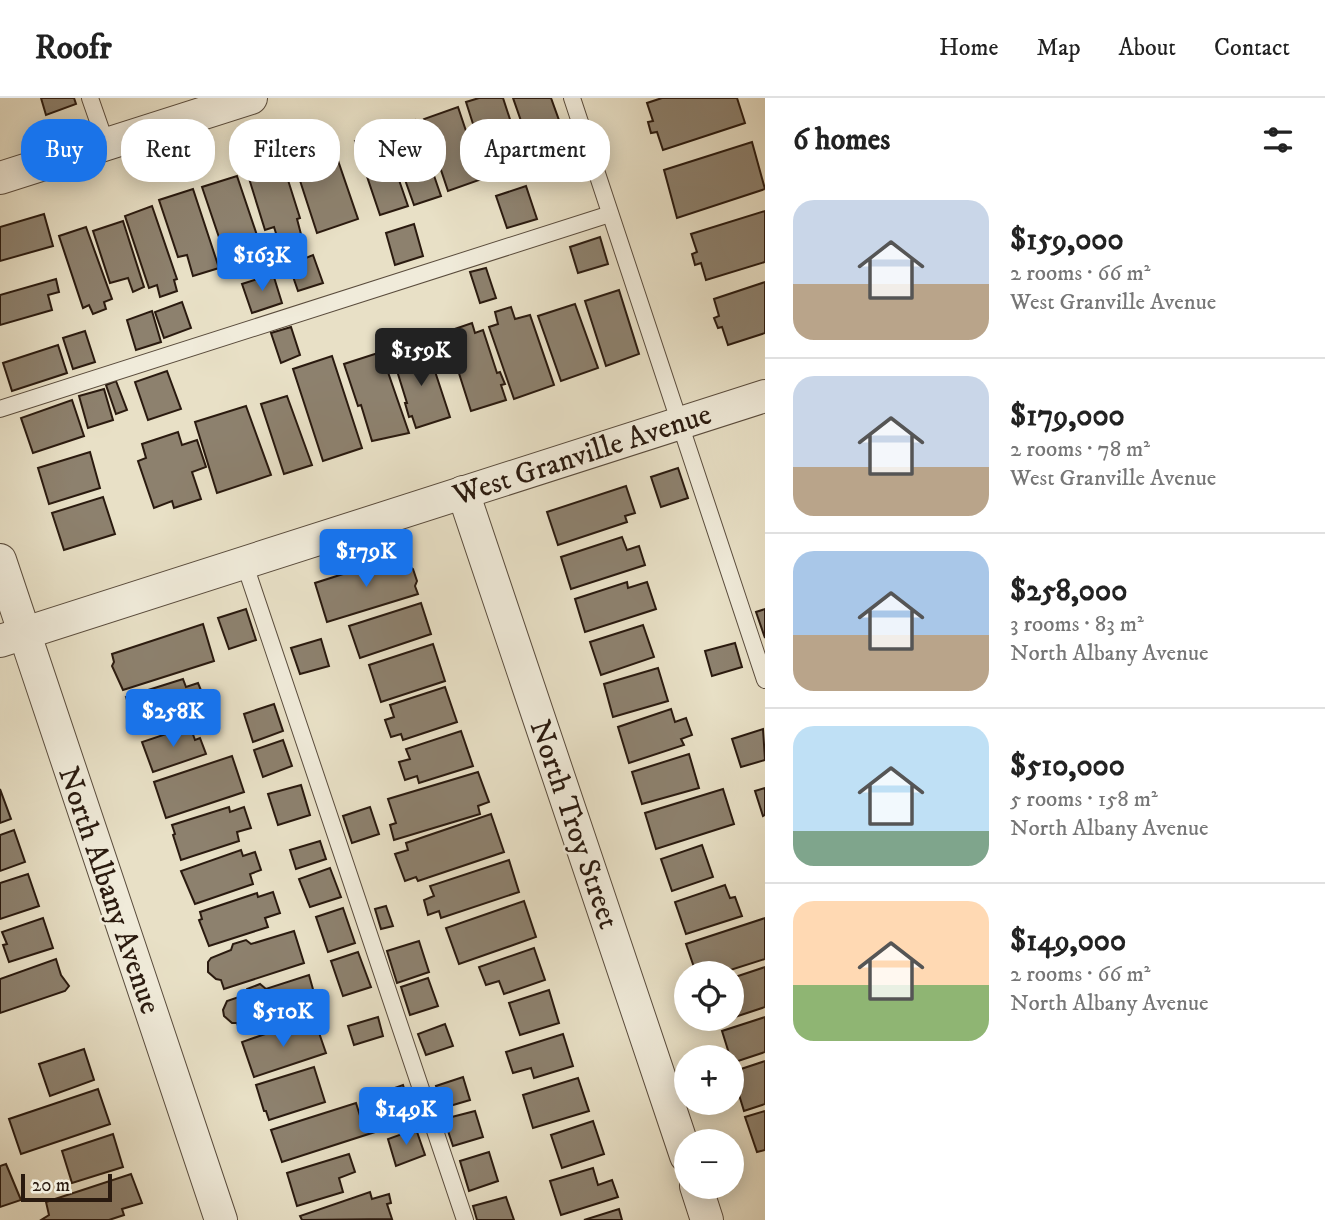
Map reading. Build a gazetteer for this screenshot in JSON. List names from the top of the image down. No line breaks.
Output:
{"streets":{"street":["West Granville Avenue","North Troy Street","North Albany Avenue"]},"crossings":[["West Granville Avenue","North Troy Street"],["West Granville Avenue","North Albany Avenue"]],"scale_bar":"20 m","page":{"header":"Roofr","nav":["Home","Map","About","Contact"],"heading":"6 homes","chip":["Buy","Rent","Filters","New","Apartment"],"list":[{"name":"$159,000","note":"2 rooms · 66 m² · West Granville Avenue"},{"name":"$179,000","note":"2 rooms · 78 m² · West Granville Avenue"},{"name":"$258,000","note":"3 rooms · 83 m² · North Albany Avenue"},{"name":"$510,000","note":"5 rooms · 158 m² · North Albany Avenue"},{"name":"$149,000","note":"2 rooms · 66 m² · North Albany Avenue"}],"price":["$163K","$159K","$179K","$258K","$510K","$149K"],"map_buttons":["+","−"],"scale":"20 m"}}
